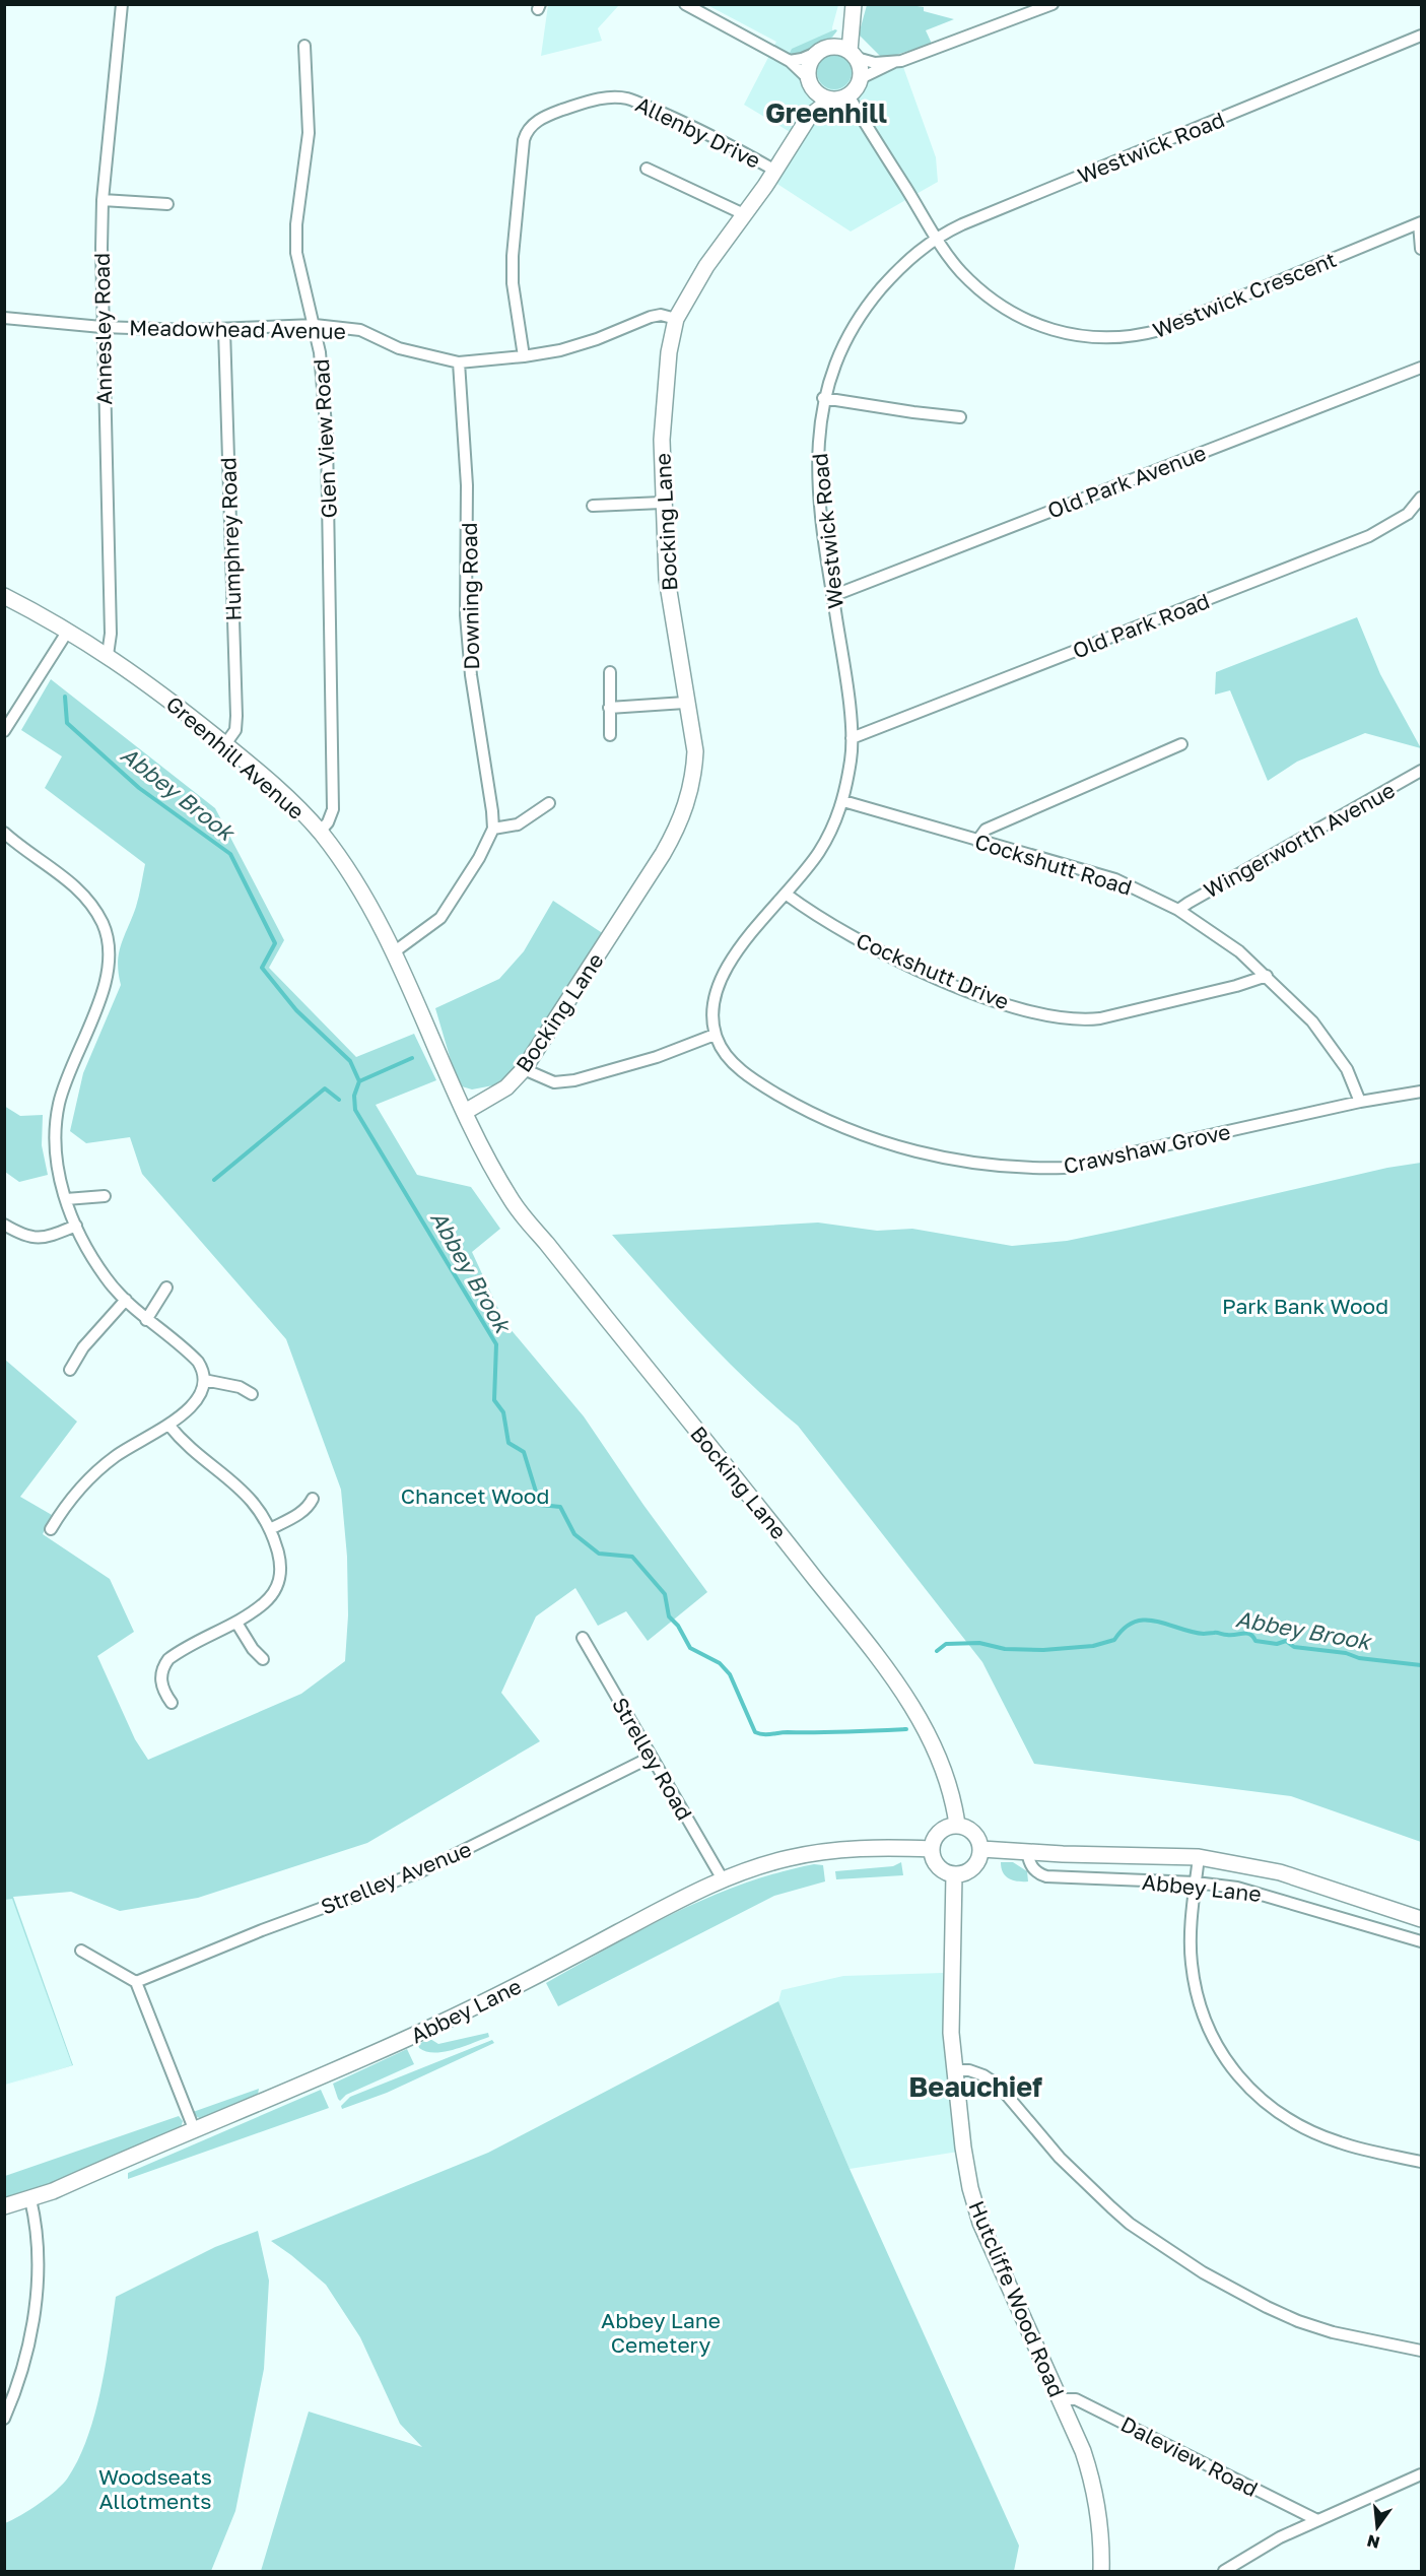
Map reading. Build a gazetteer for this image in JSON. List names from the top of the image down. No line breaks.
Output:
{"streets":{"street":["Allenby Drive","Westwick Road","Westwick Crescent","Annesley Road","Meadowhead Avenue","Glen View Road","Old Park Avenue","Bocking Lane","Humphrey Road","Downing Road","Old Park Road","Greenhill Avenue","Wingerworth Avenue","Cockshutt Road","Cockshutt Drive","Crawshaw Grove","Strelley Road","Strelley Avenue","Abbey Lane","Hutcliffe Wood Road","Daleview Road"]},"crossings":[["Allenby Drive","Meadowhead Avenue"],["Allenby Drive","Bocking Lane"],["Westwick Road","Westwick Crescent"],["Westwick Road","Old Park Avenue"],["Westwick Road","Old Park Road"],["Westwick Road","Cockshutt Road"],["Westwick Road","Cockshutt Drive"],["Westwick Road","Crawshaw Grove"],["Westwick Crescent","Bocking Lane"],["Annesley Road","Meadowhead Avenue"],["Annesley Road","Greenhill Avenue"],["Meadowhead Avenue","Glen View Road"],["Meadowhead Avenue","Bocking Lane"],["Meadowhead Avenue","Humphrey Road"],["Meadowhead Avenue","Downing Road"],["Glen View Road","Greenhill Avenue"],["Bocking Lane","Greenhill Avenue"],["Bocking Lane","Abbey Lane"],["Bocking Lane","Hutcliffe Wood Road"],["Humphrey Road","Greenhill Avenue"],["Wingerworth Avenue","Cockshutt Road"],["Cockshutt Road","Cockshutt Drive"],["Cockshutt Road","Crawshaw Grove"],["Strelley Road","Strelley Avenue"],["Strelley Road","Abbey Lane"],["Abbey Lane","Hutcliffe Wood Road"],["Hutcliffe Wood Road","Daleview Road"]],"districts":["Greenhill","Beauchief"],"water":["Abbey Brook"],"parks":["Park Bank Wood","Chancet Wood","Abbey Lane Cemetery","Woodseats Allotments"],"north":"bottom"}
